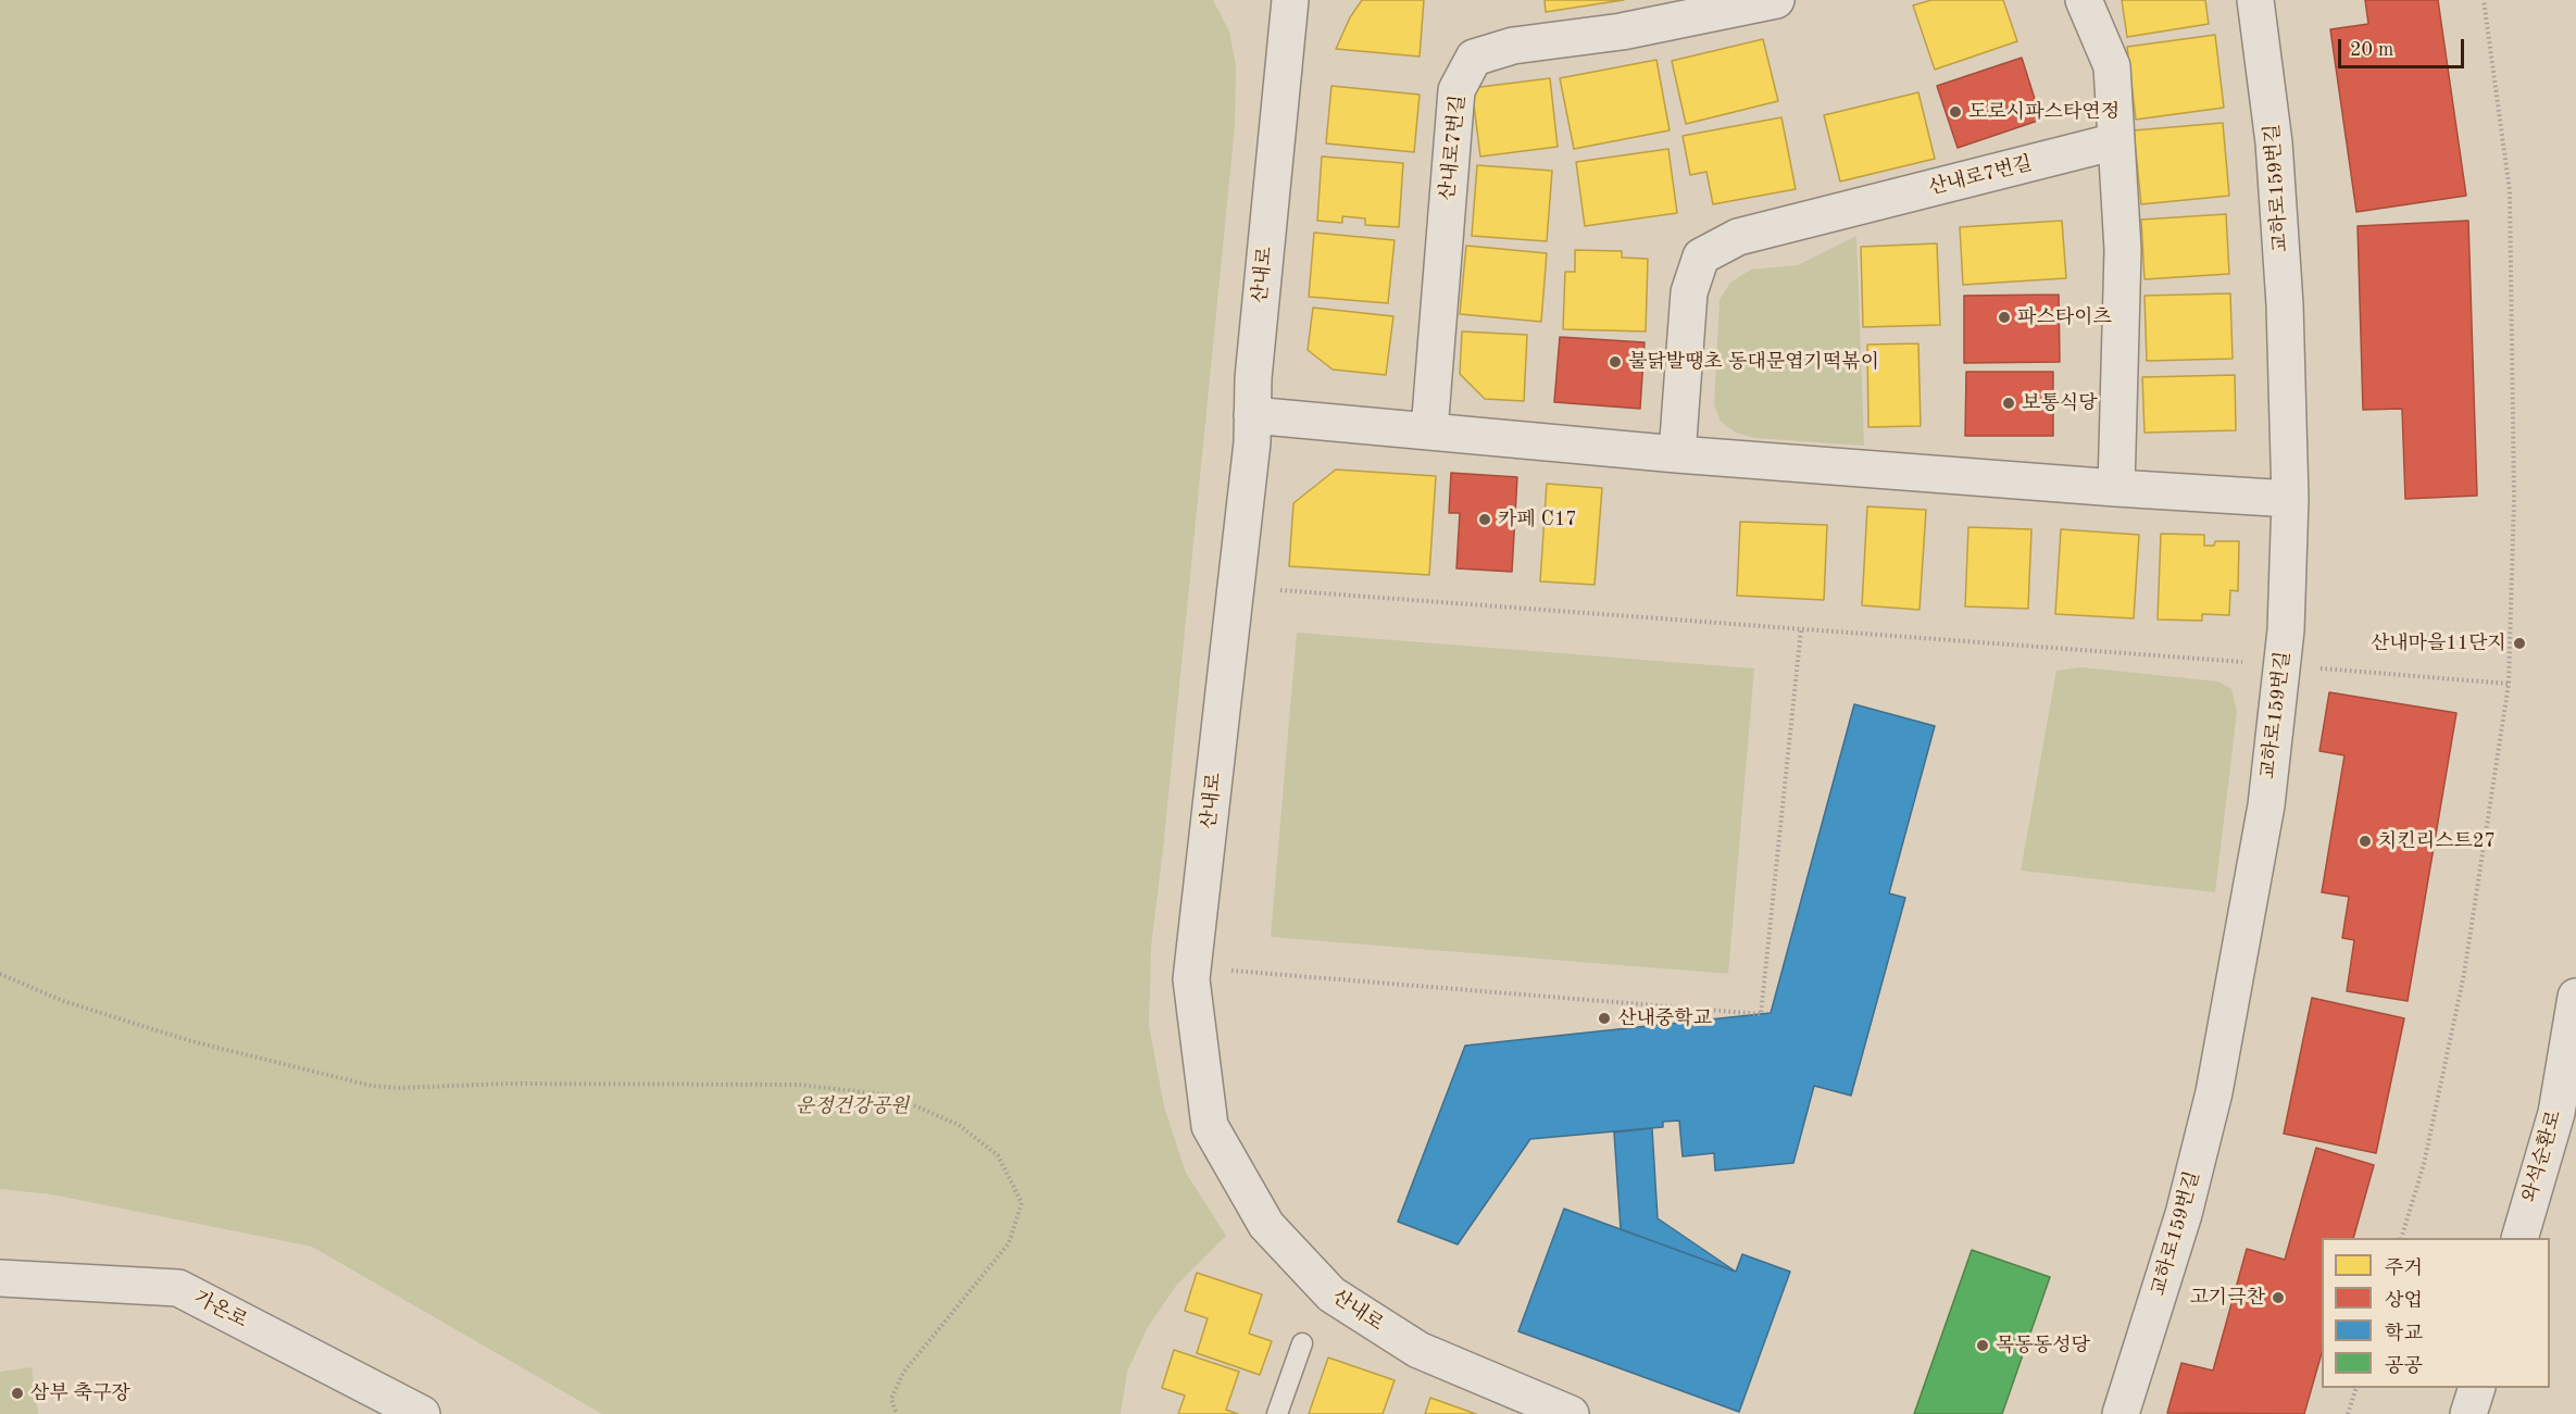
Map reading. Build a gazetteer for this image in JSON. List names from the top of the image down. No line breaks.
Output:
{"streets":{"street":["산내로7번길","교하로159번길","산내로","와석순환로","가온로"]},"parks":["운정건강공원"],"places":["도로시파스타연정","파스타이츠","불닭발땡초 동대문엽기떡볶이","보통식당","카페 C17","산내마을11단지","치킨리스트27","산내중학교","고기극찬","목동동성당","삼부 축구장"],"legend":["주거","상업","학교","공공"],"scale_bar":"20 m"}
